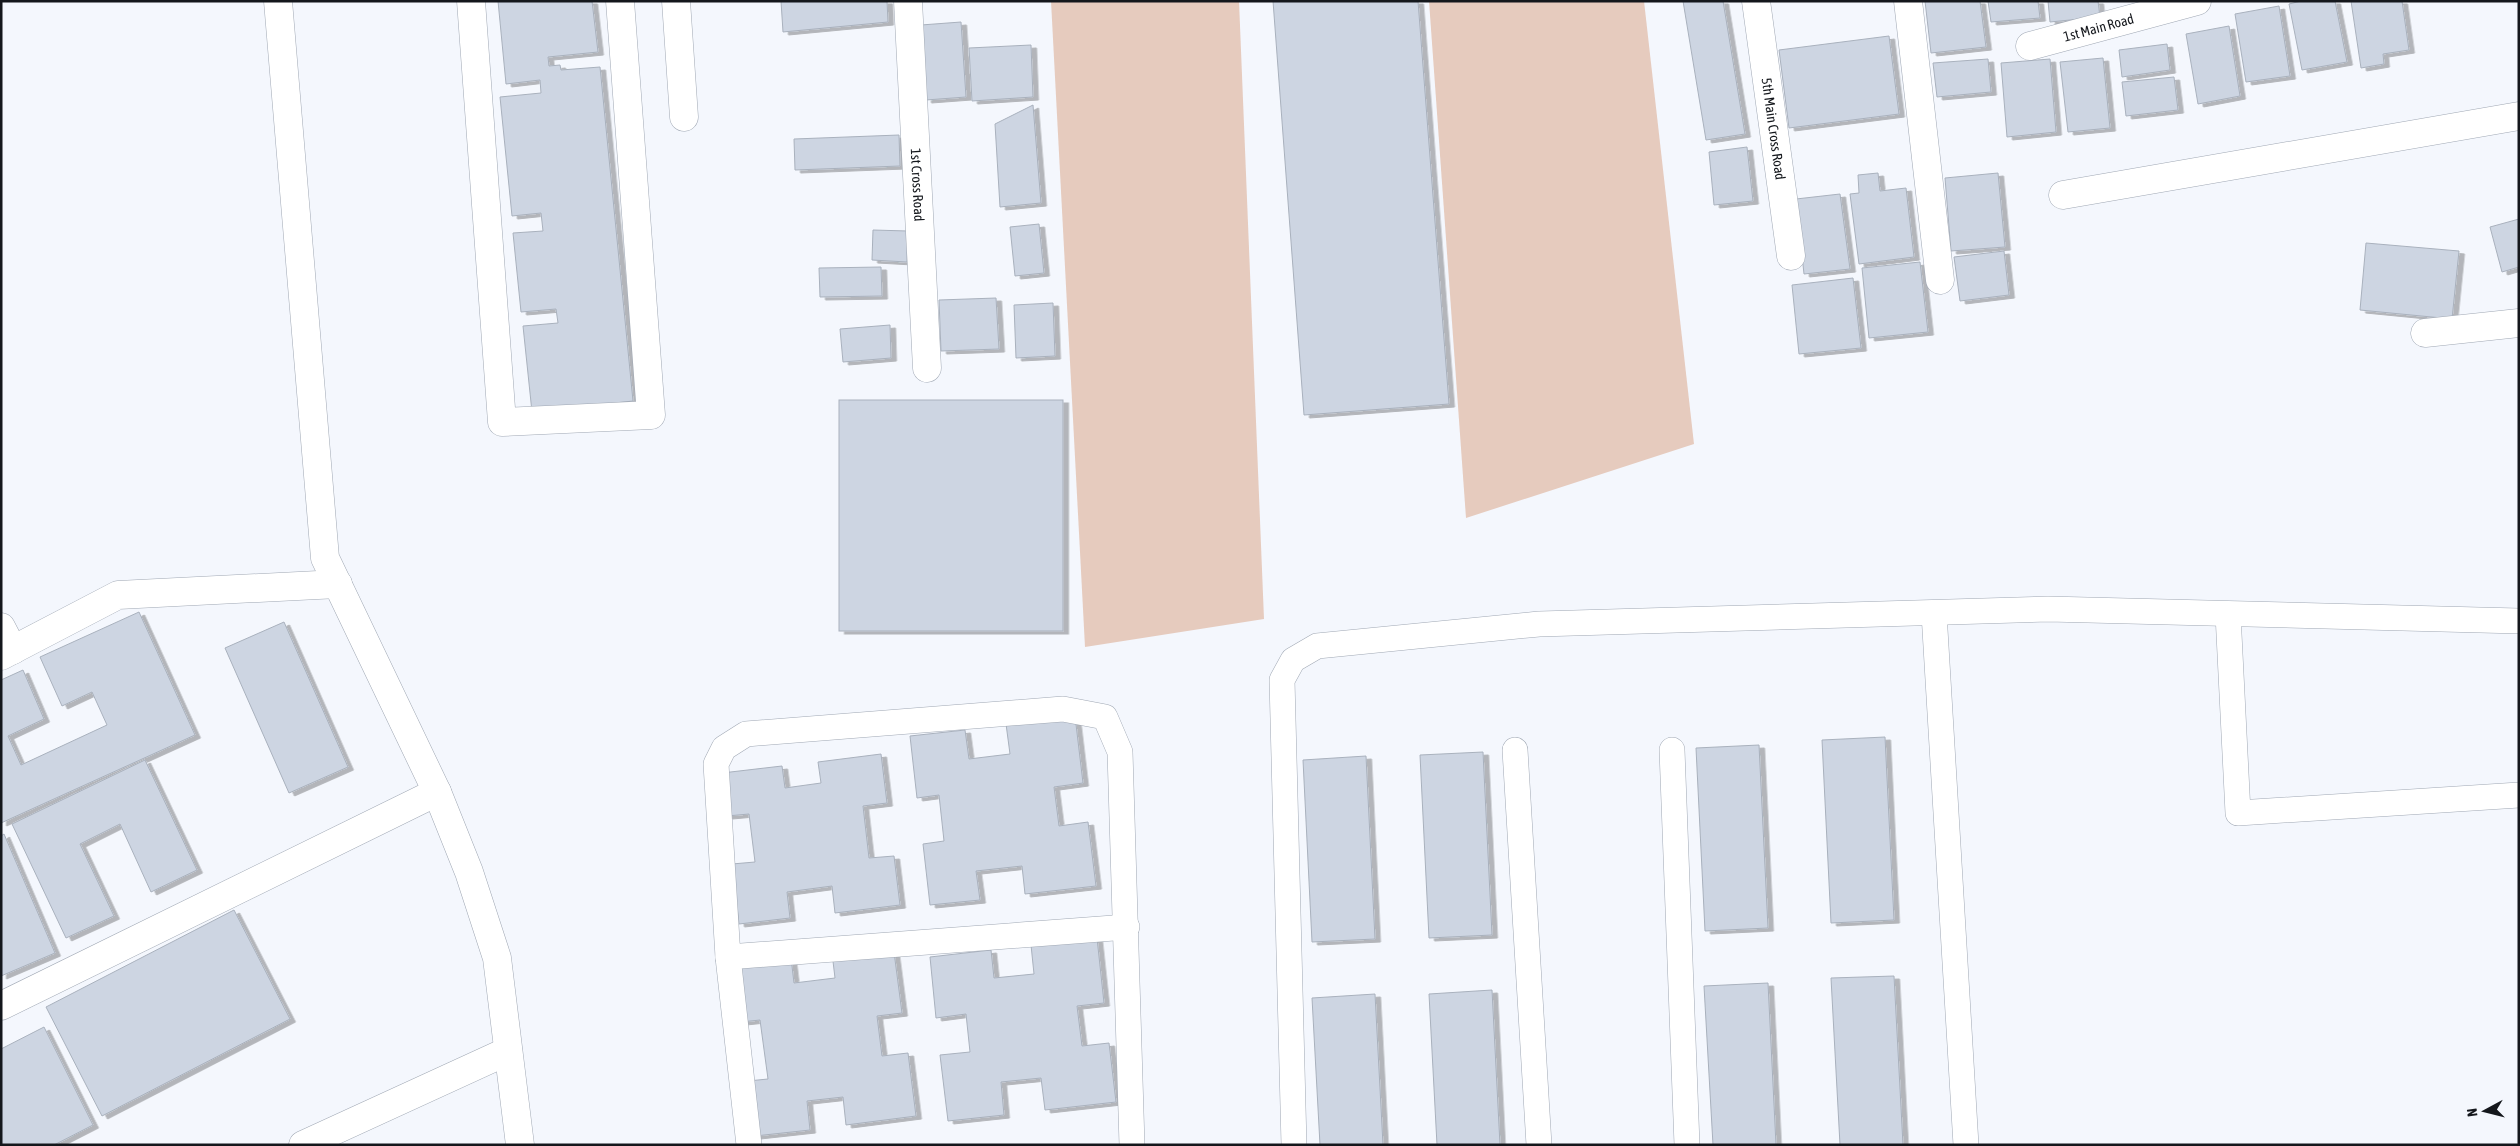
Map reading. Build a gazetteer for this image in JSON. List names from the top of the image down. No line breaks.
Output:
{"streets":{"street":["1st Main Road","5th Main Cross Road","1st Cross Road"]},"north":"left"}
